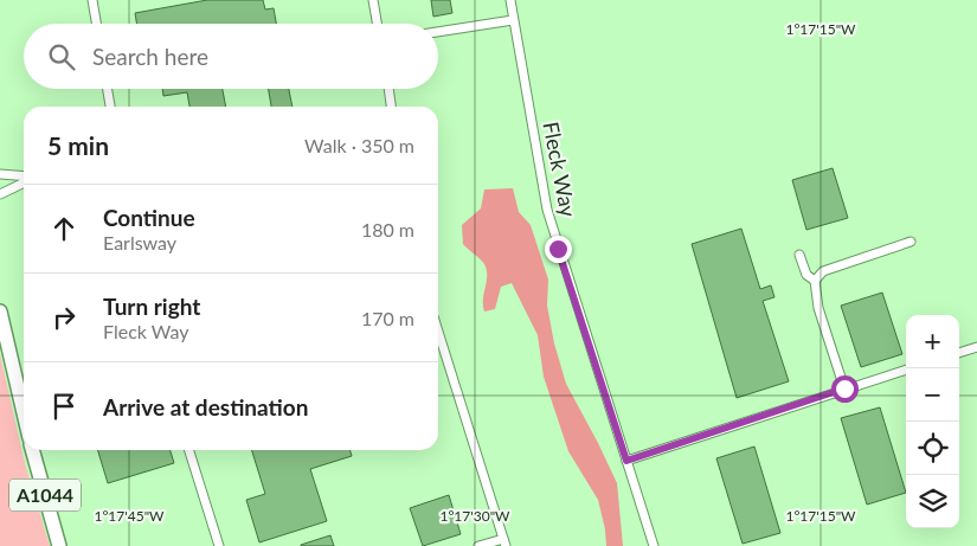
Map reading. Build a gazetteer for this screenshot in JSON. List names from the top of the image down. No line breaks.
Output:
{"streets":{"main road":["A1044"],"street":["Fleck Way"]},"page":{"search":"Search here","heading":["5 min","Walk · 350 m"],"list":[["Continue","Earlsway","180 m"],["Turn right","Fleck Way","170 m"],"Arrive at destination"],"map_buttons":["+","−"]},"coordinates":["1°17'15\"W","1°17'45\"W","1°17'30\"W"]}
